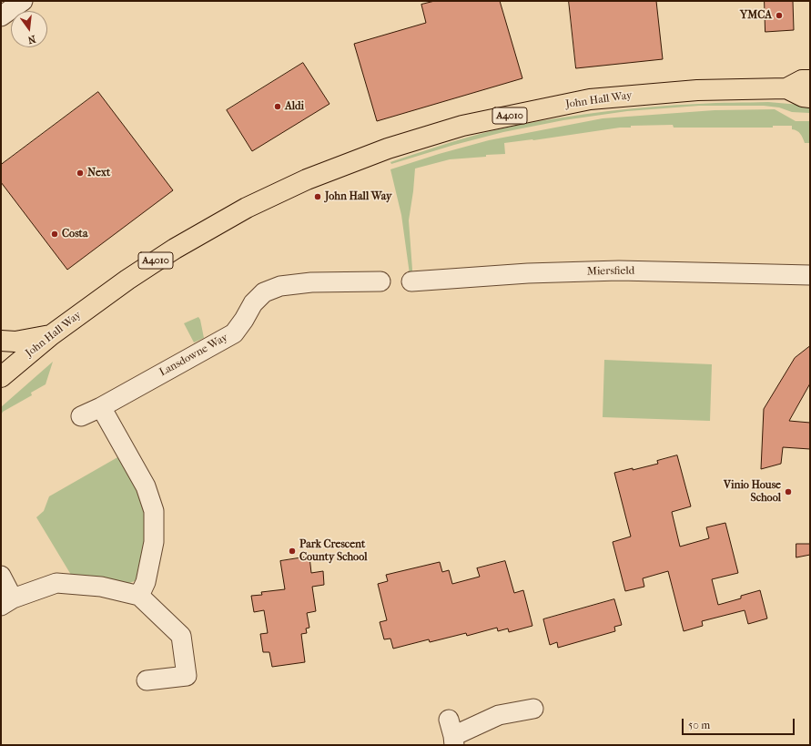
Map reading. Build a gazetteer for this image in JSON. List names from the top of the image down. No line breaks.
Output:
{"streets":{"highway":["John Hall Way","A4010"],"street":["Miersfield","Lansdowne Way"]},"places":["YMCA","Aldi","Next","John Hall Way","Costa","Vinio House School","Park Crescent County School"],"scale_bar":"50 m","north":"bottom"}
